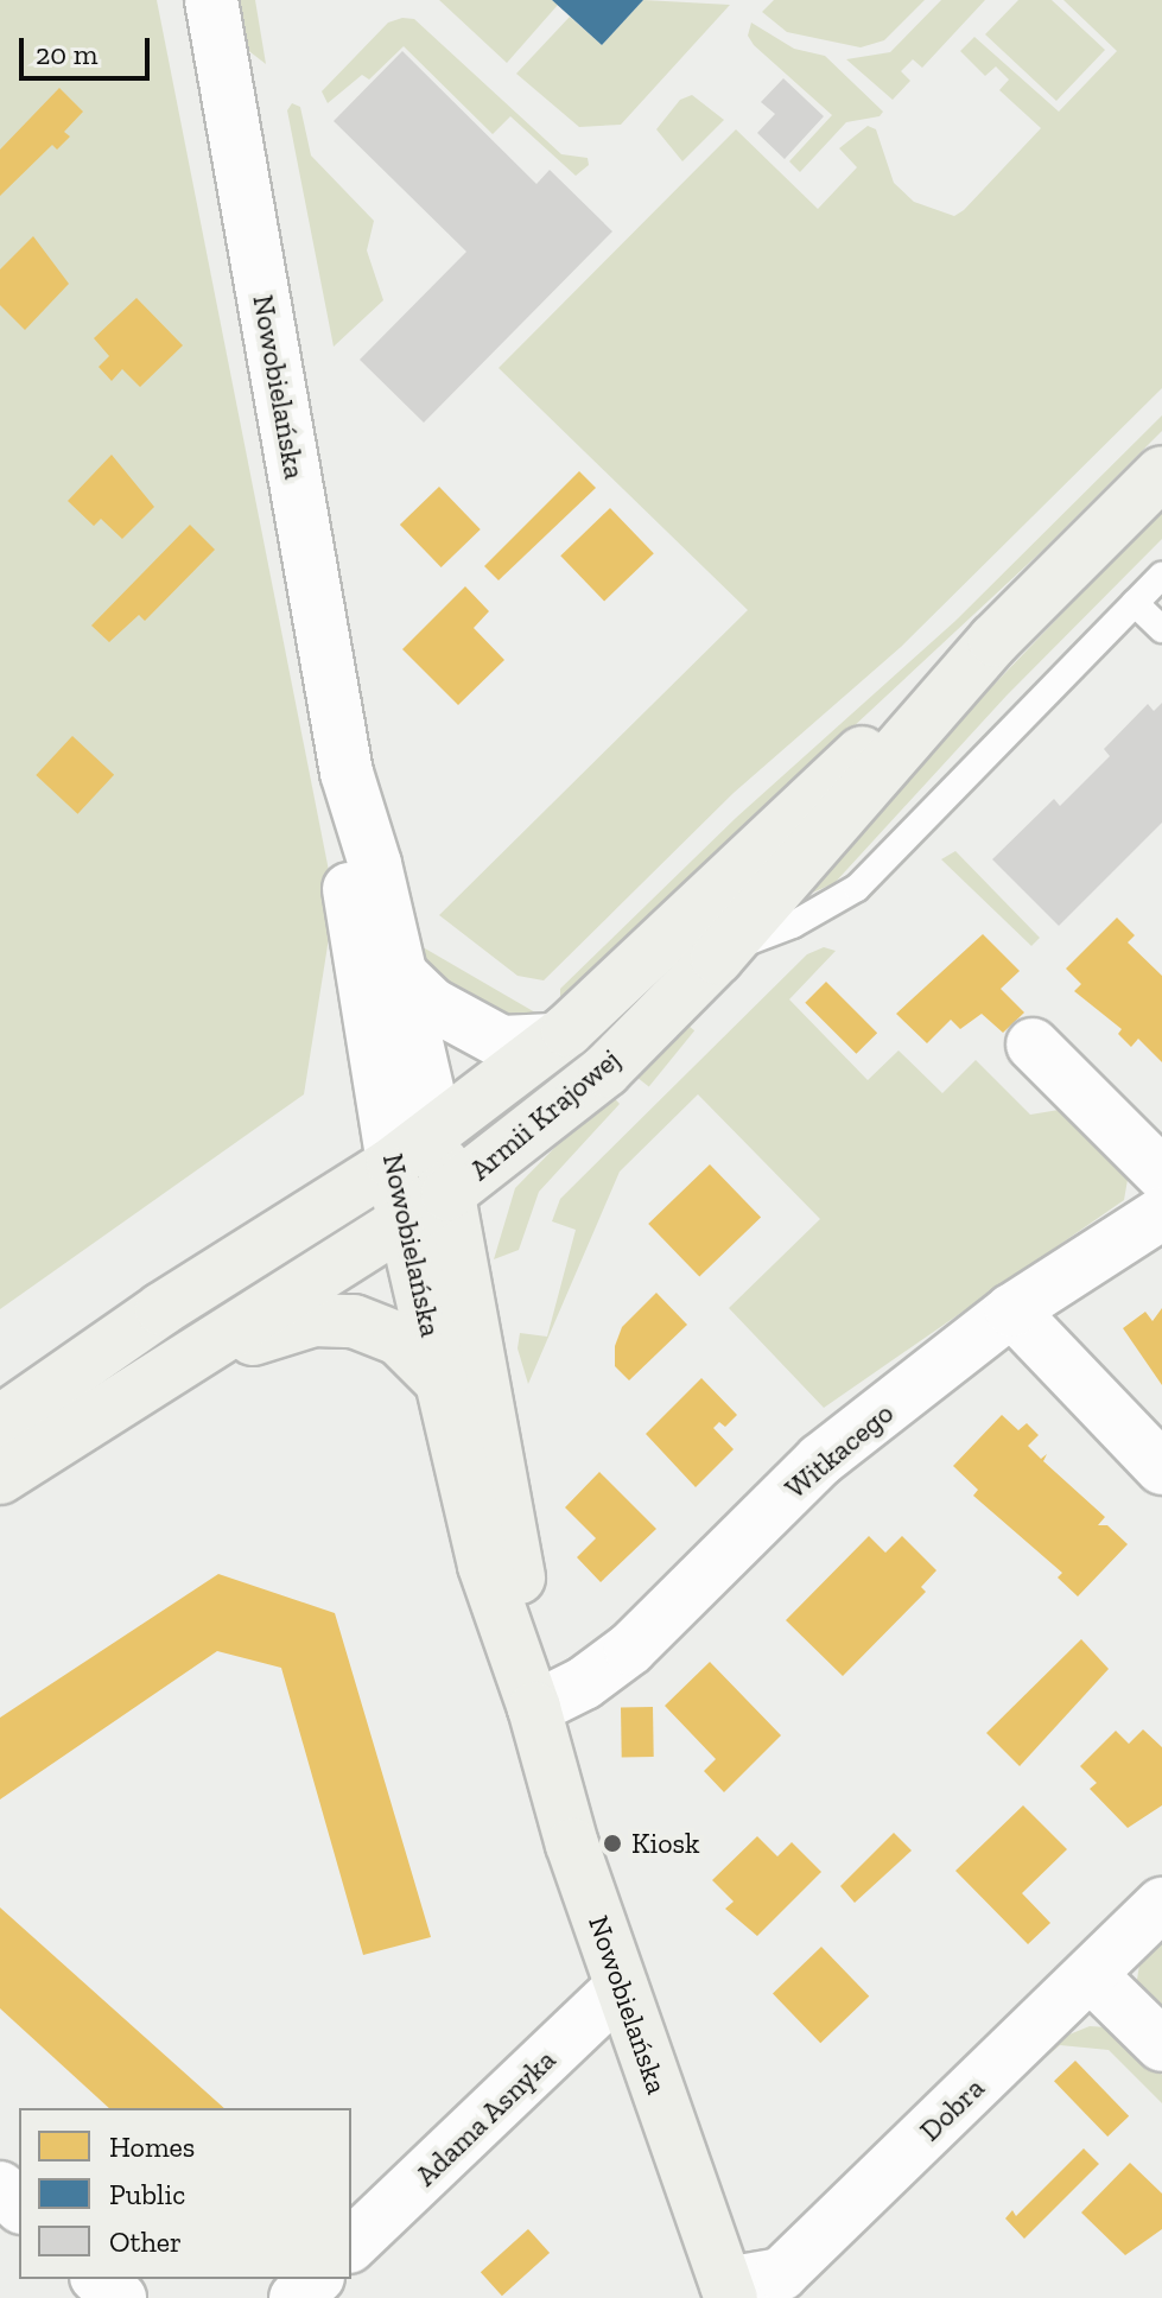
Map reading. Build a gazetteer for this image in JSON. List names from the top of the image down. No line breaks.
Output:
{"streets":{"street":["Nowobielańska","Armii Krajowej","Witkacego","Dobra","Adama Asnyka"]},"crossings":[["Nowobielańska","Armii Krajowej"],["Nowobielańska","Witkacego"],["Nowobielańska","Dobra"],["Nowobielańska","Adama Asnyka"]],"places":["Kiosk"],"legend":["Homes","Public","Other"],"scale_bar":"20 m"}
